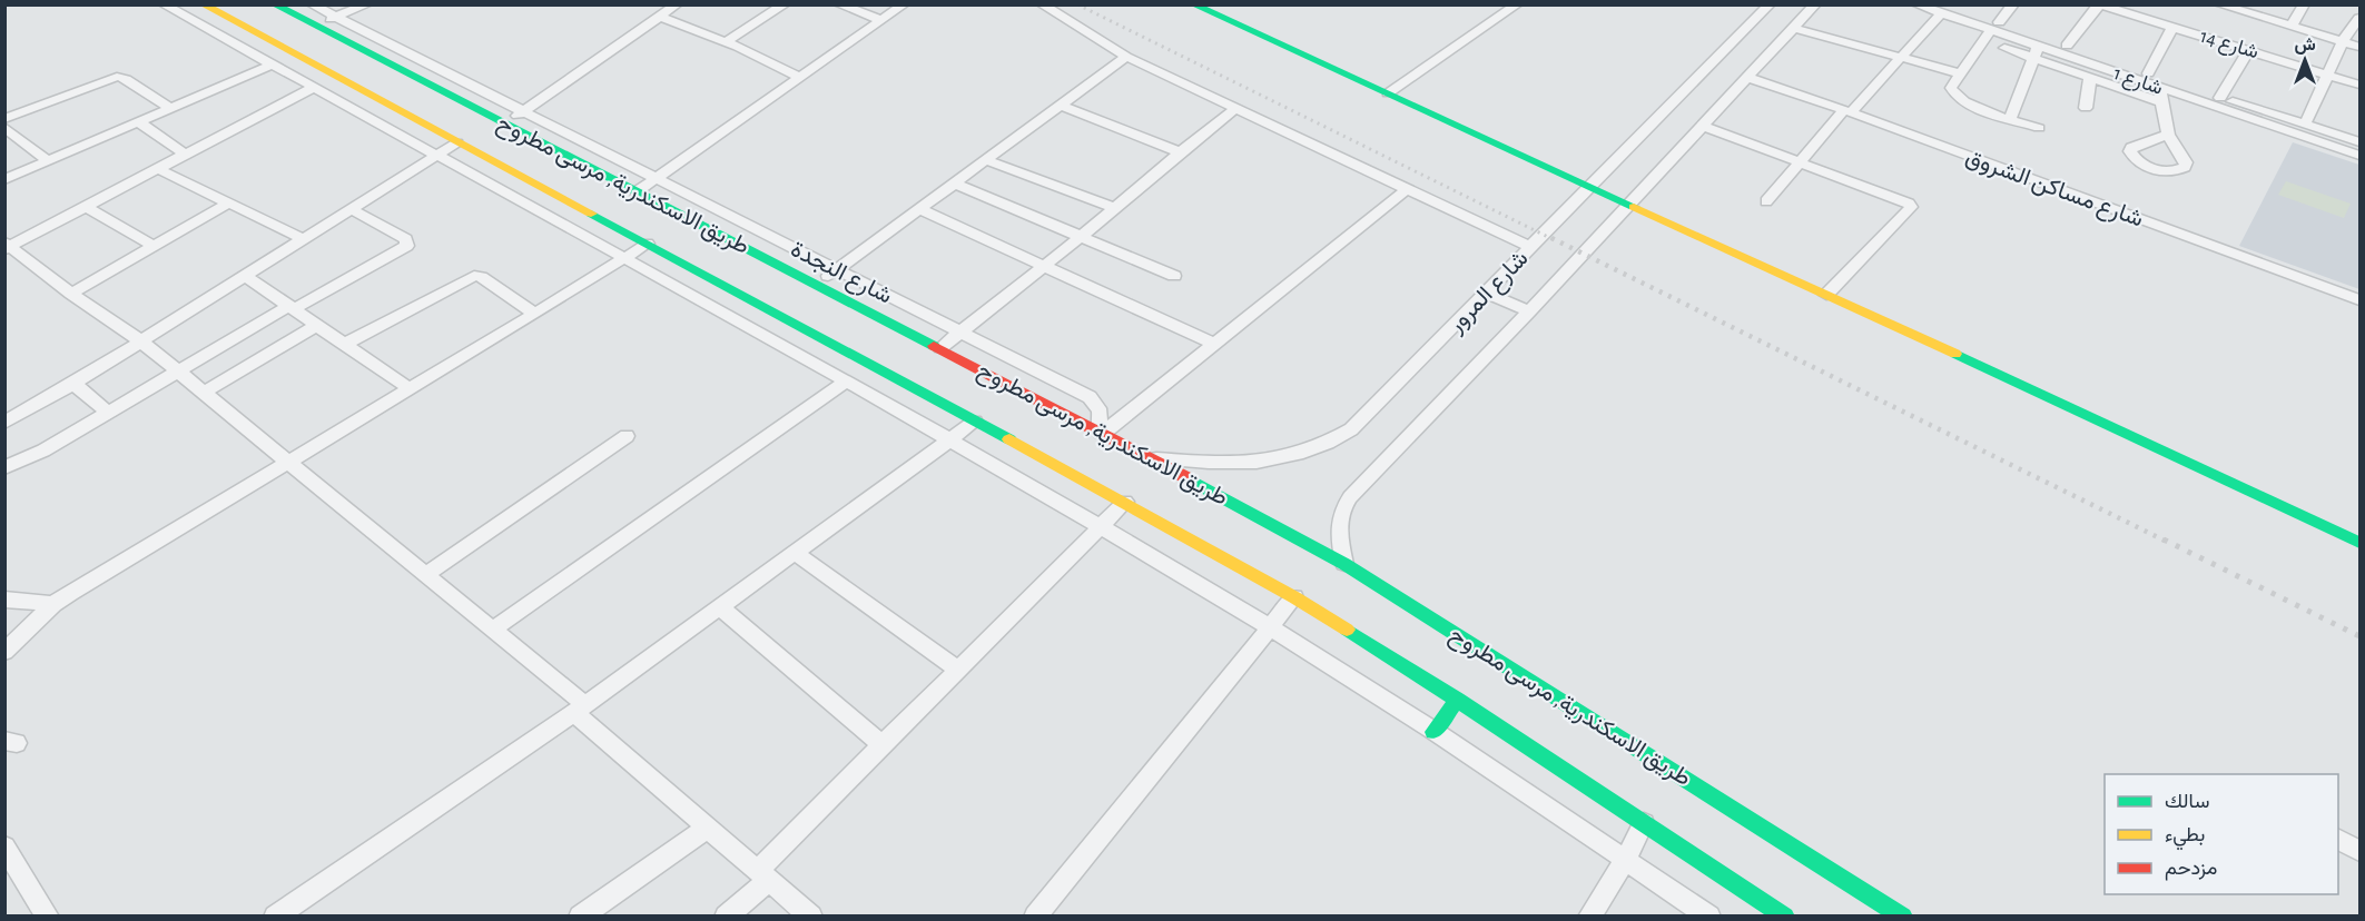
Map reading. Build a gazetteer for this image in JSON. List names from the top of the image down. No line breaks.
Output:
{"streets":{"main road":["طريق الاسكندرية, مرسى مطروح"],"street":["شارع 14","شارع 1","شارع مساكن الشروق","شارع النجدة","شارع المرور"]},"crossings":[["طريق الاسكندرية, مرسى مطروح","شارع النجدة"],["طريق الاسكندرية, مرسى مطروح","شارع المرور"],["شارع مساكن الشروق","شارع المرور"]],"legend":["سالك","بطيء","مزدحم"],"north":"top"}
